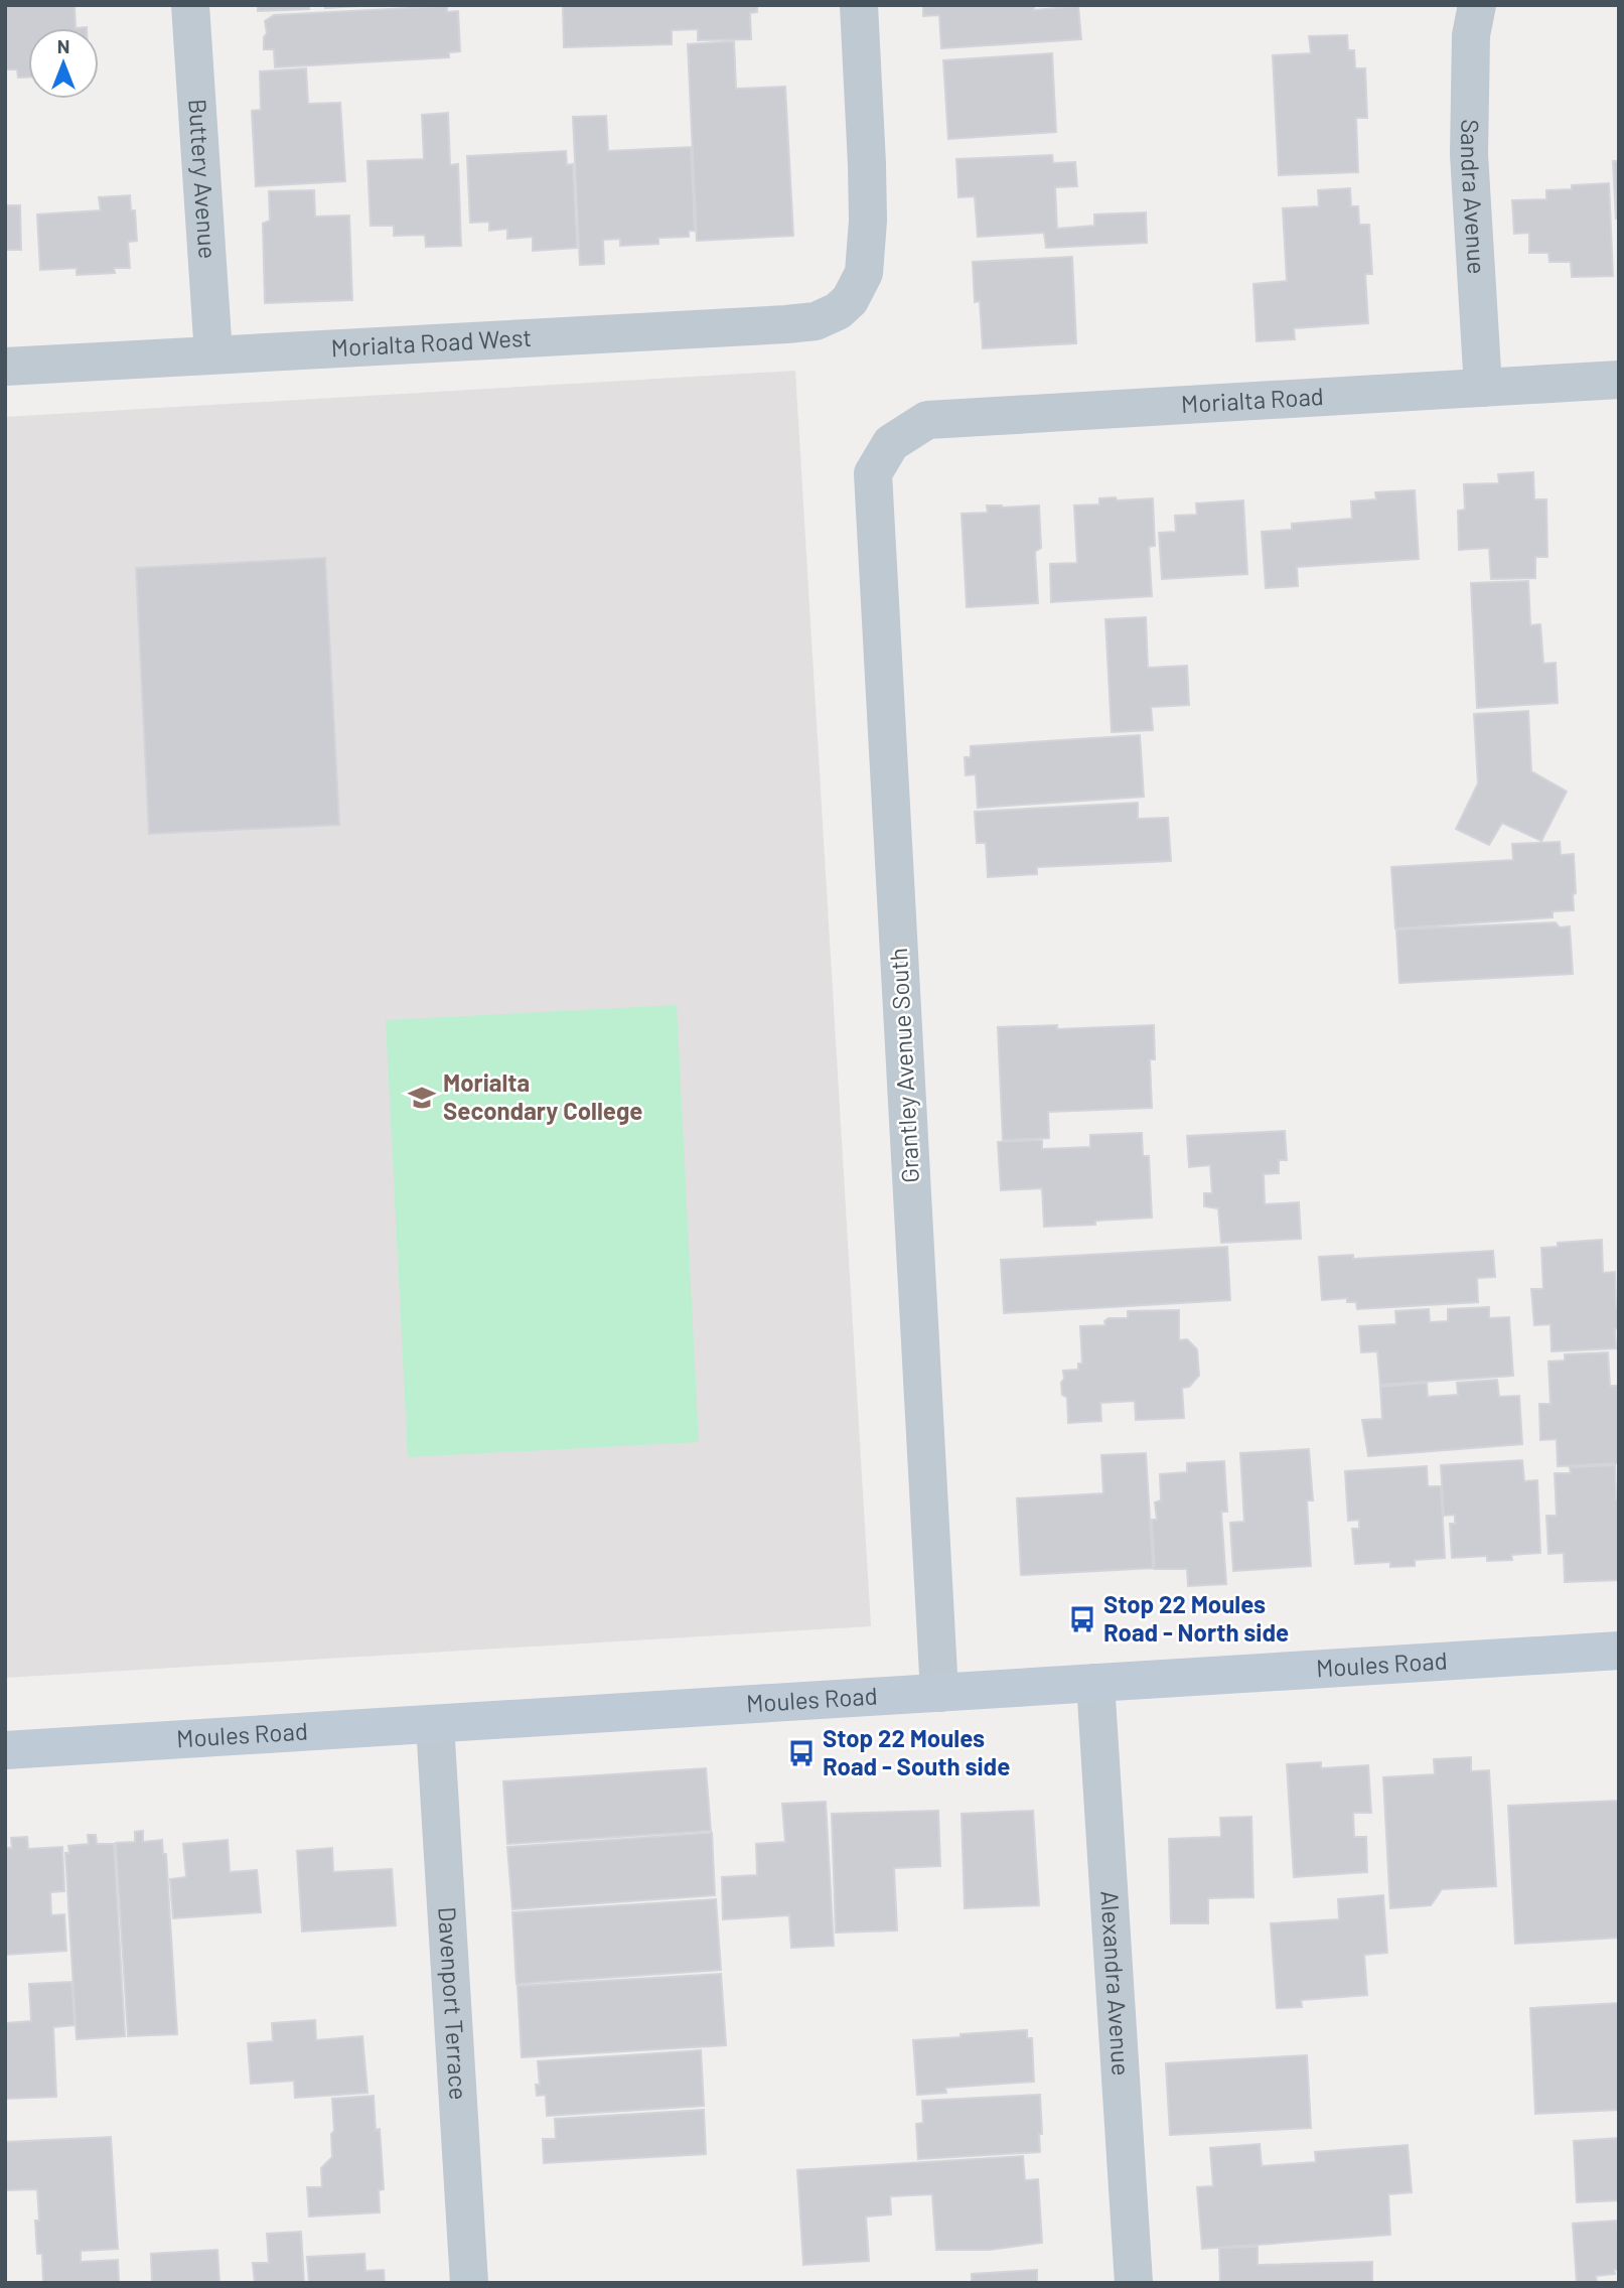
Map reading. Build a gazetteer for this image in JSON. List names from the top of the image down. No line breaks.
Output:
{"streets":{"main road":["Moules Road"],"street":["Buttery Avenue","Sandra Avenue","Morialta Road West","Morialta Road","Grantley Avenue South","Alexandra Avenue","Davenport Terrace"]},"crossings":[["Buttery Avenue","Morialta Road West"],["Sandra Avenue","Morialta Road"],["Morialta Road","Grantley Avenue South"],["Grantley Avenue South","Moules Road"],["Moules Road","Alexandra Avenue"],["Moules Road","Davenport Terrace"]],"places":{"school or university":["Morialta Secondary College"],"bus stop":["Stop 22 Moules Road - North side","Stop 22 Moules Road - South side"]},"north":"top"}
